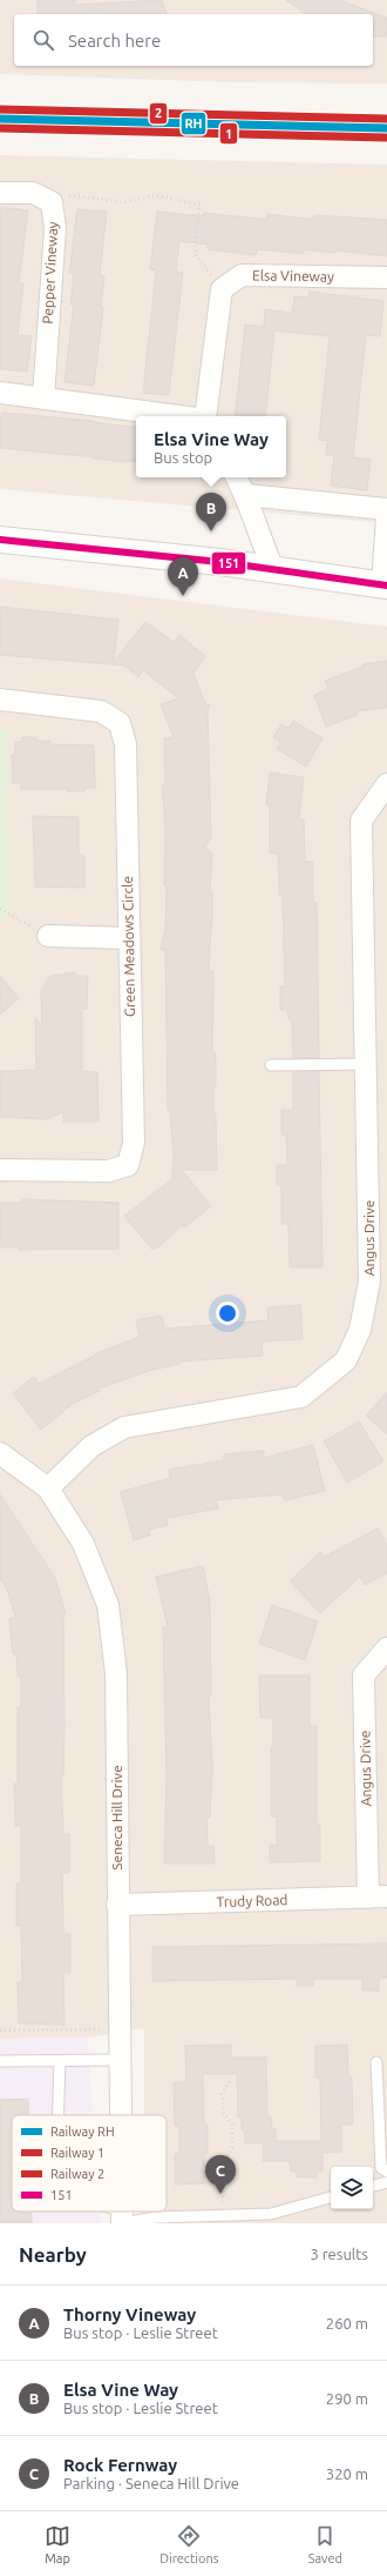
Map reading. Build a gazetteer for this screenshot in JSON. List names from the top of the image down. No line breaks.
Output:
{"streets":{"street":["Pepper Vineway","Elsa Vineway","Green Meadows Circle","Angus Drive","Seneca Hill Drive","Trudy Road"]},"crossings":[["Angus Drive","Seneca Hill Drive"],["Angus Drive","Trudy Road"],["Seneca Hill Drive","Trudy Road"]],"lines":["rail line 2","rail line RH","rail line 1","transit line 151"],"legend":["Railway RH","Railway 1","Railway 2","151"],"page":{"search":"Search here","popup":["Elsa Vine Way","Bus stop"],"pins":["B","A","C"],"heading":["Nearby","3 results"],"list":[{"mark":"A","name":"Thorny Vineway","note":"Bus stop · Leslie Street","value":"260 m"},{"mark":"B","name":"Elsa Vine Way","note":"Bus stop · Leslie Street","value":"290 m"},{"mark":"C","name":"Rock Fernway","note":"Parking · Seneca Hill Drive","value":"320 m"}],"nav":["Map","Directions","Saved"]}}
